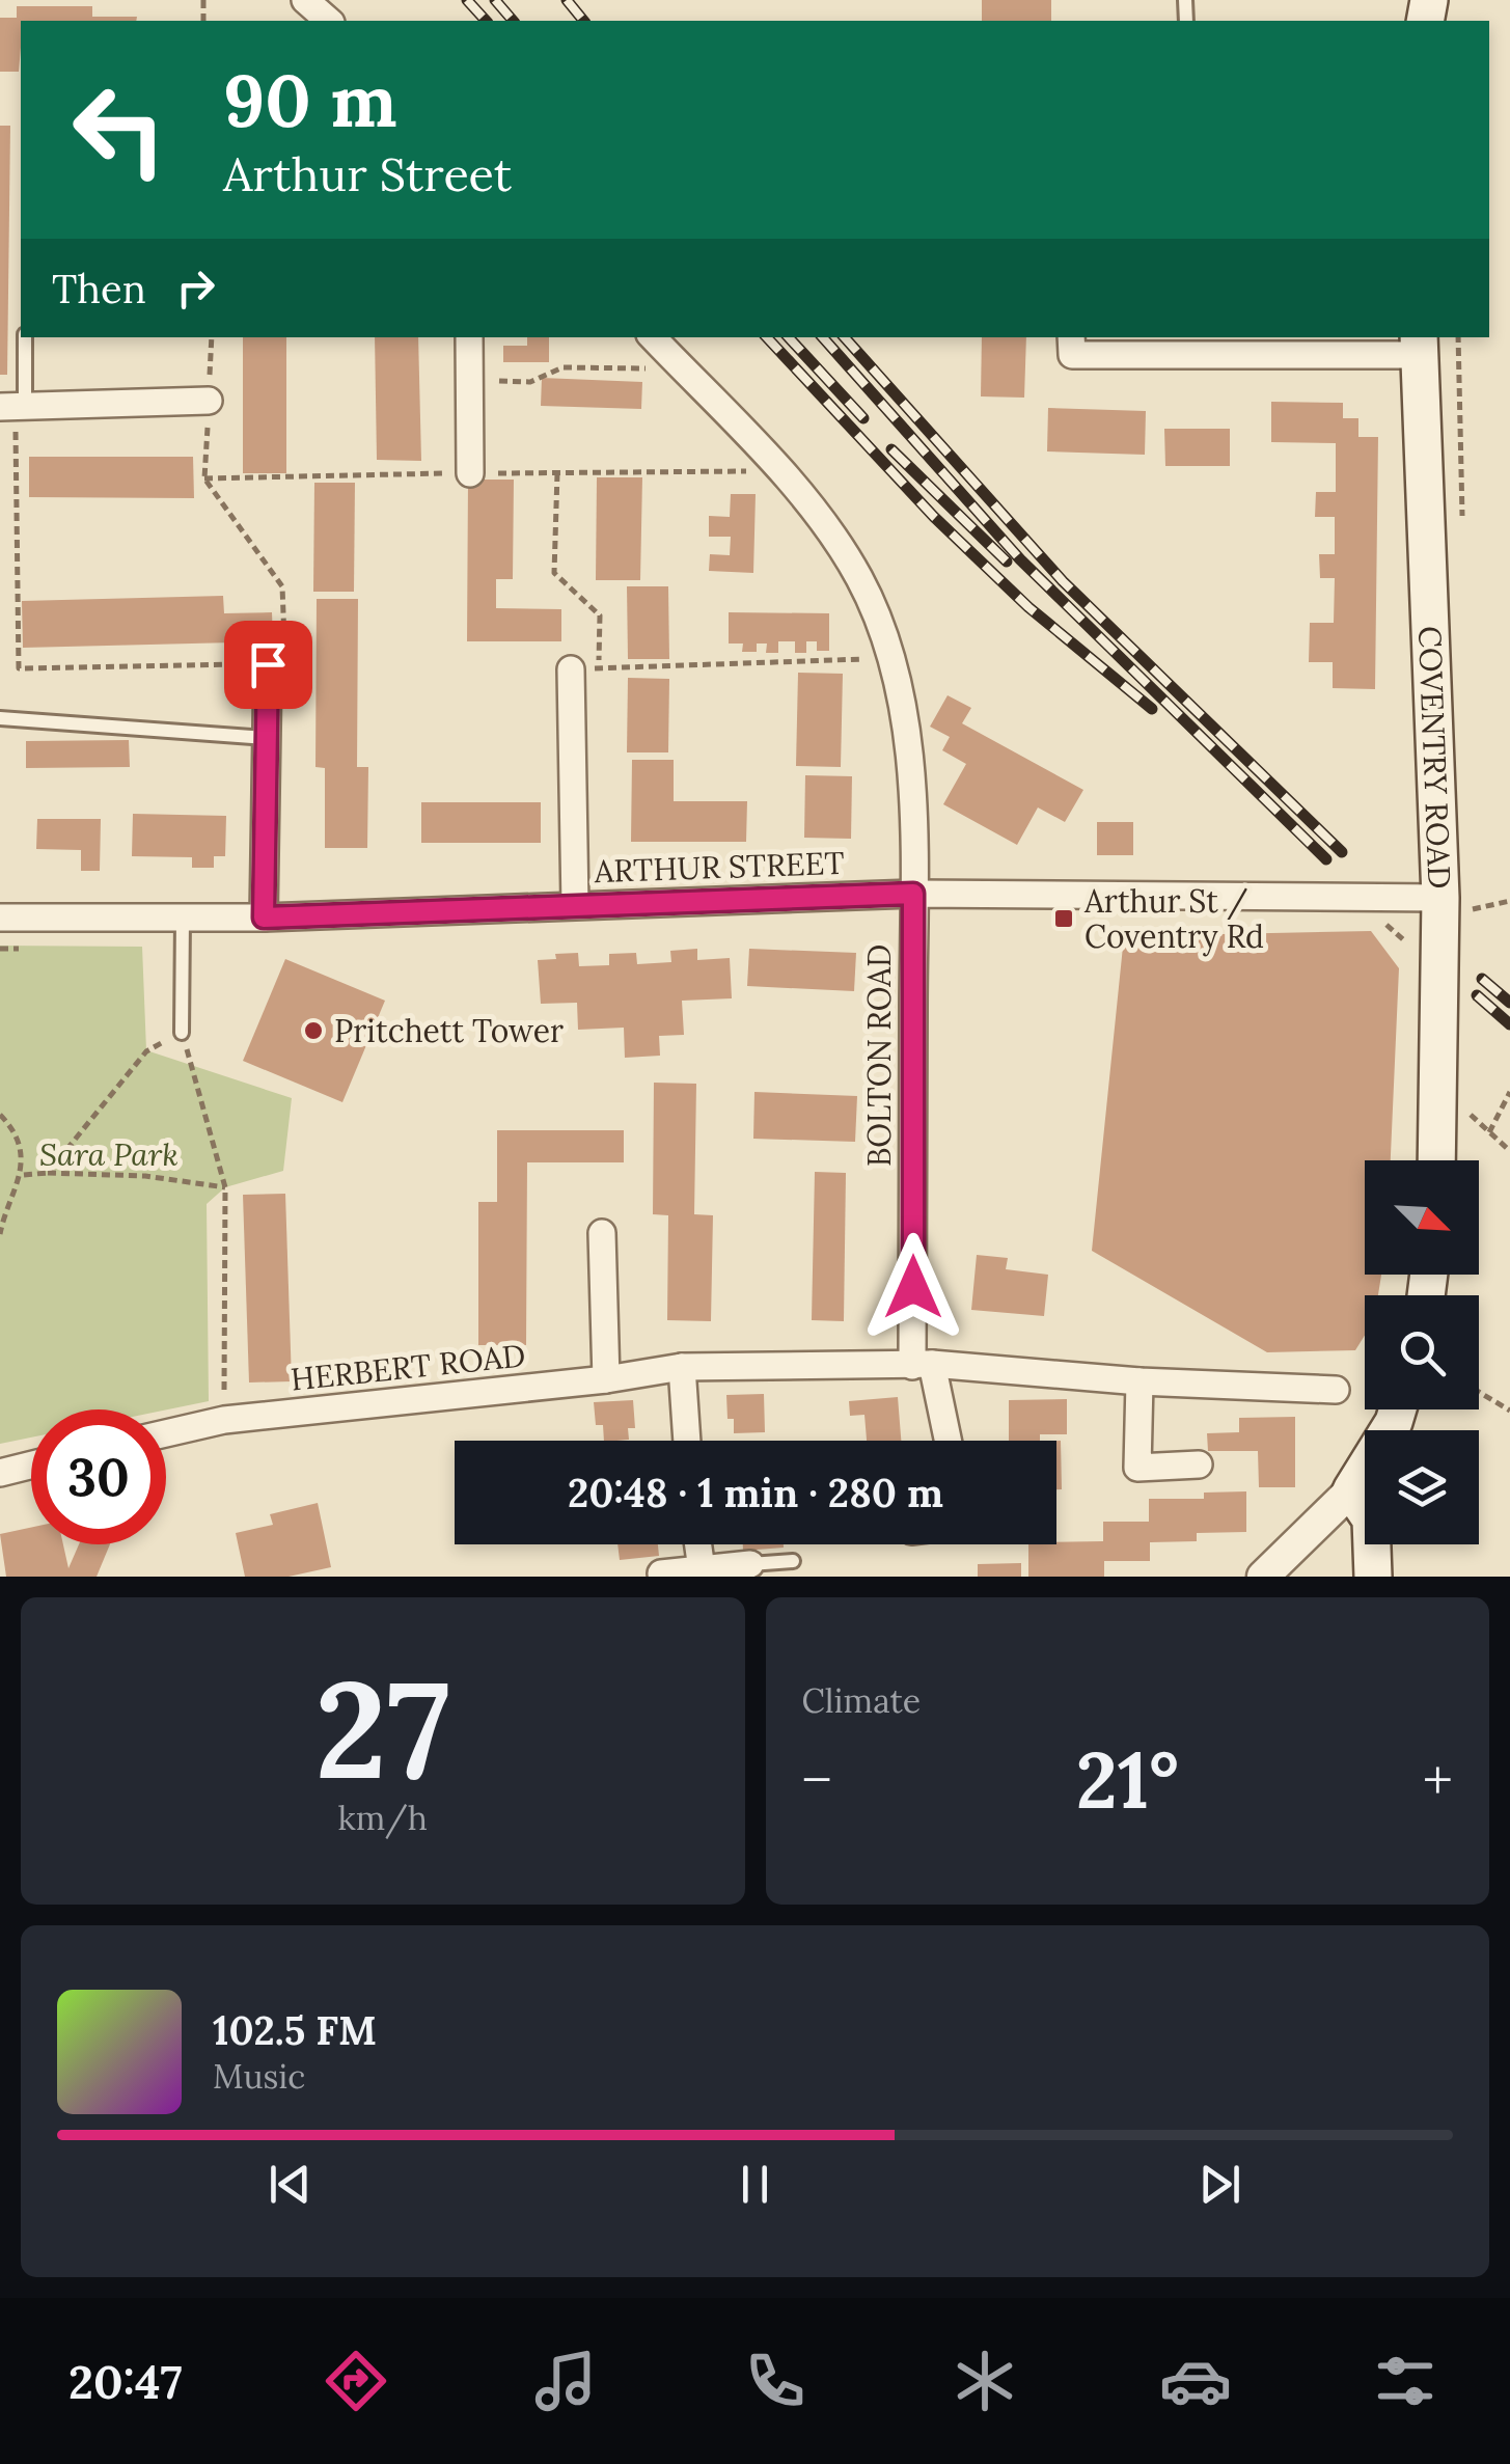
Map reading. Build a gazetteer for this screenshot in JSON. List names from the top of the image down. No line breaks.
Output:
{"streets":{"main road":["COVENTRY ROAD"],"street":["ARTHUR STREET","BOLTON ROAD","HERBERT ROAD"]},"crossings":[["COVENTRY ROAD","ARTHUR STREET"],["ARTHUR STREET","BOLTON ROAD"],["BOLTON ROAD","HERBERT ROAD"]],"parks":["Sara Park"],"places":{"transit":["Arthur St / Coventry Rd"],"other":["Pritchett Tower"]},"north":"bottom right","page":{"turn":["90 m","Arthur Street"],"then":"Then","limit":"30","trip":"20:48 · 1 min · 280 m","tile":[["27","km/h"],"Climate"],"heat":["−","21°","+"],"song":["102.5 FM","Music"],"tabs":"20:47"}}
